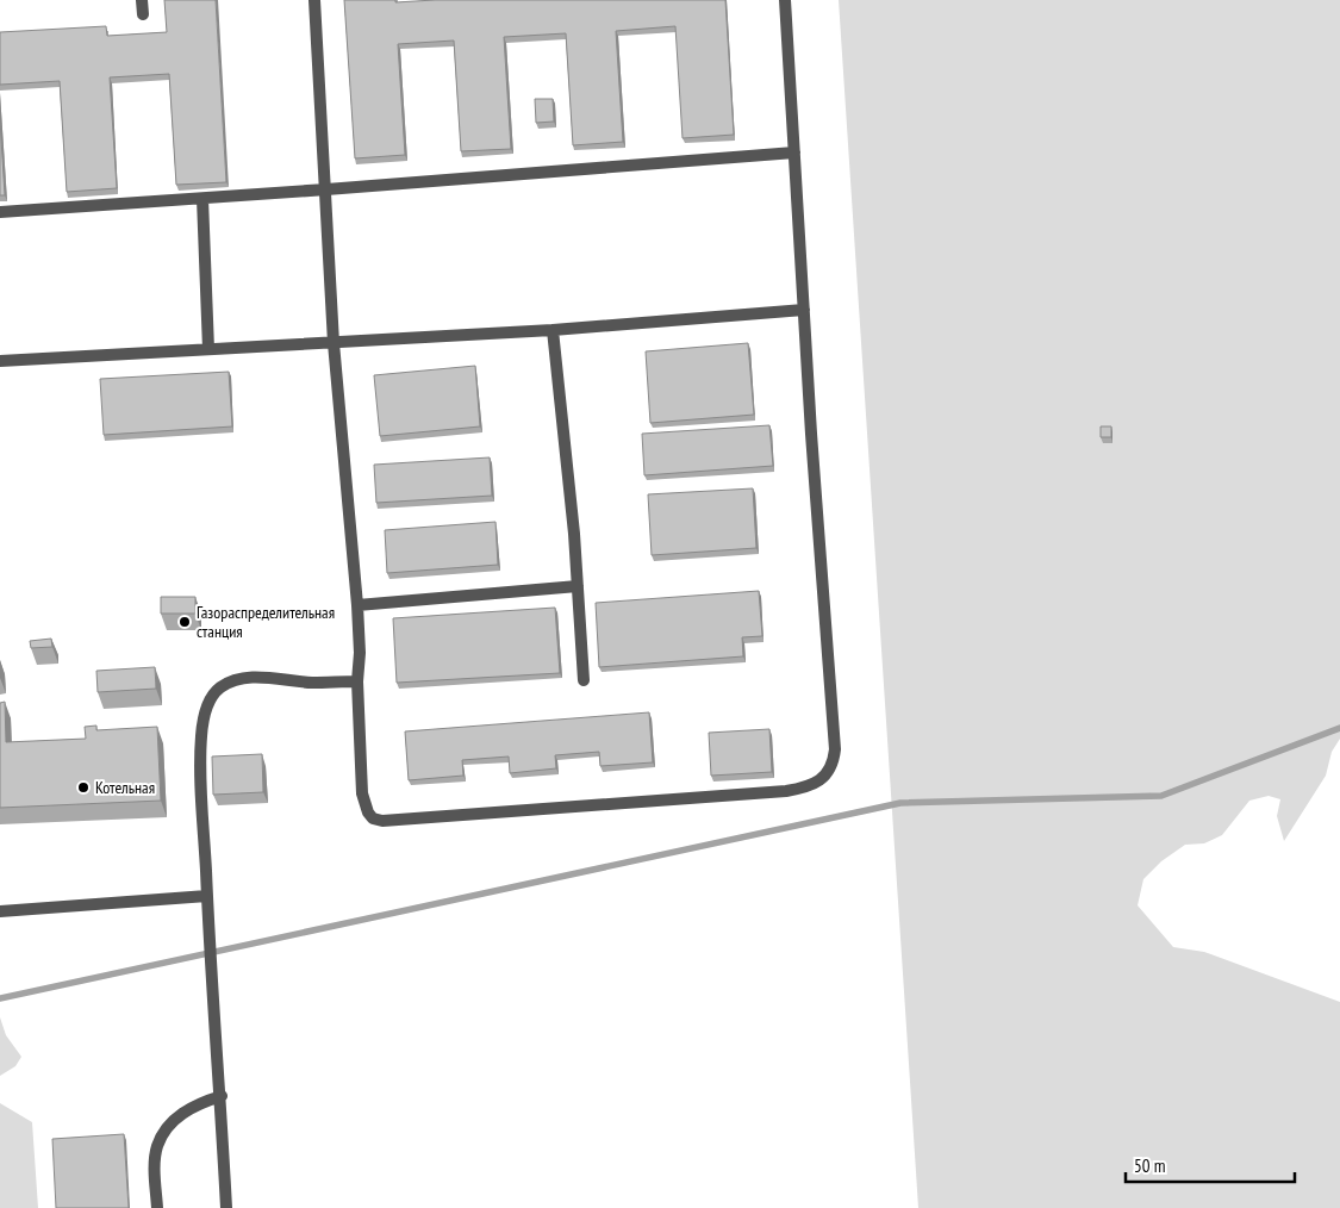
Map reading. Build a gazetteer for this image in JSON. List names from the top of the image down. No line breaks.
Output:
{"places":["Газораспределительная станция","Котельная"],"scale_bar":"50 m"}
